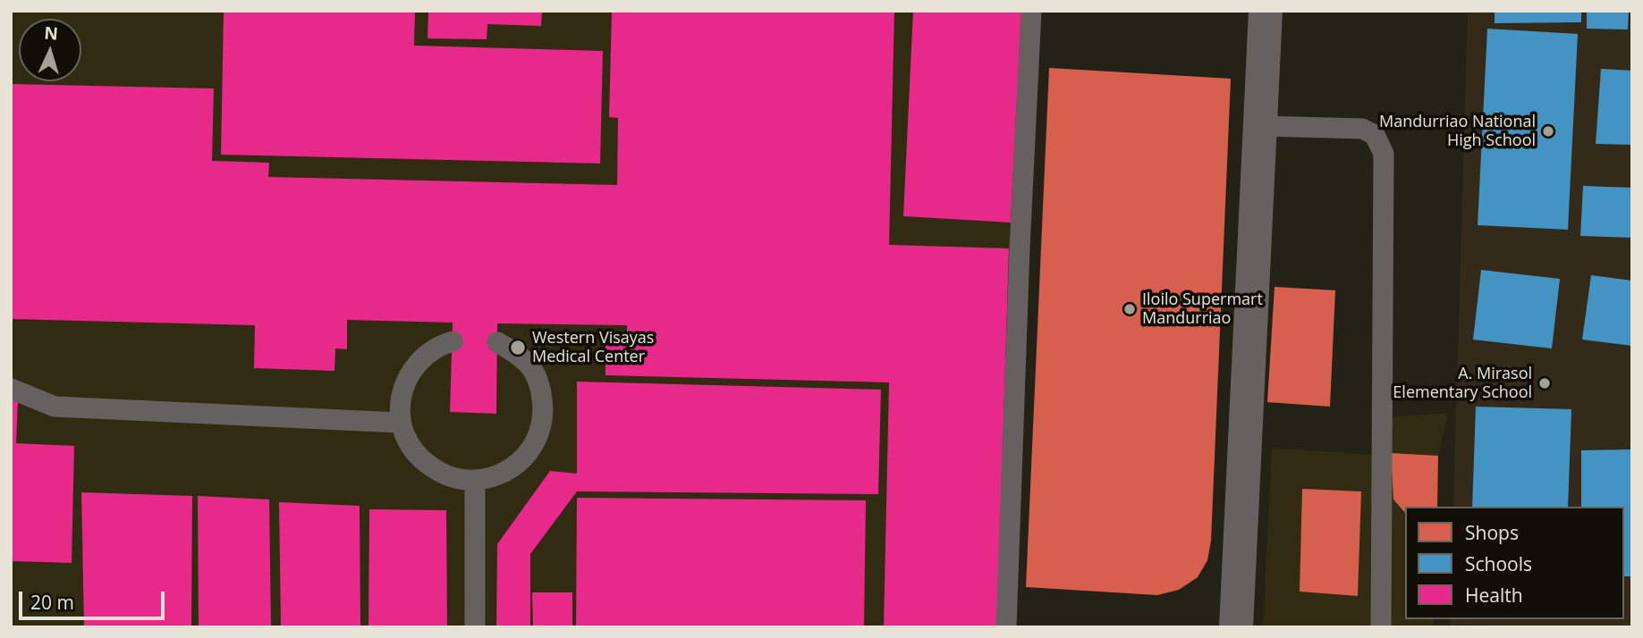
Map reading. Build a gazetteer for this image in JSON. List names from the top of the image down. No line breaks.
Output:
{"places":["Mandurriao National High School","Iloilo Supermart Mandurriao","Western Visayas Medical Center","A. Mirasol Elementary School"],"legend":["Shops","Schools","Health"],"scale_bar":"20 m","north":"top"}
